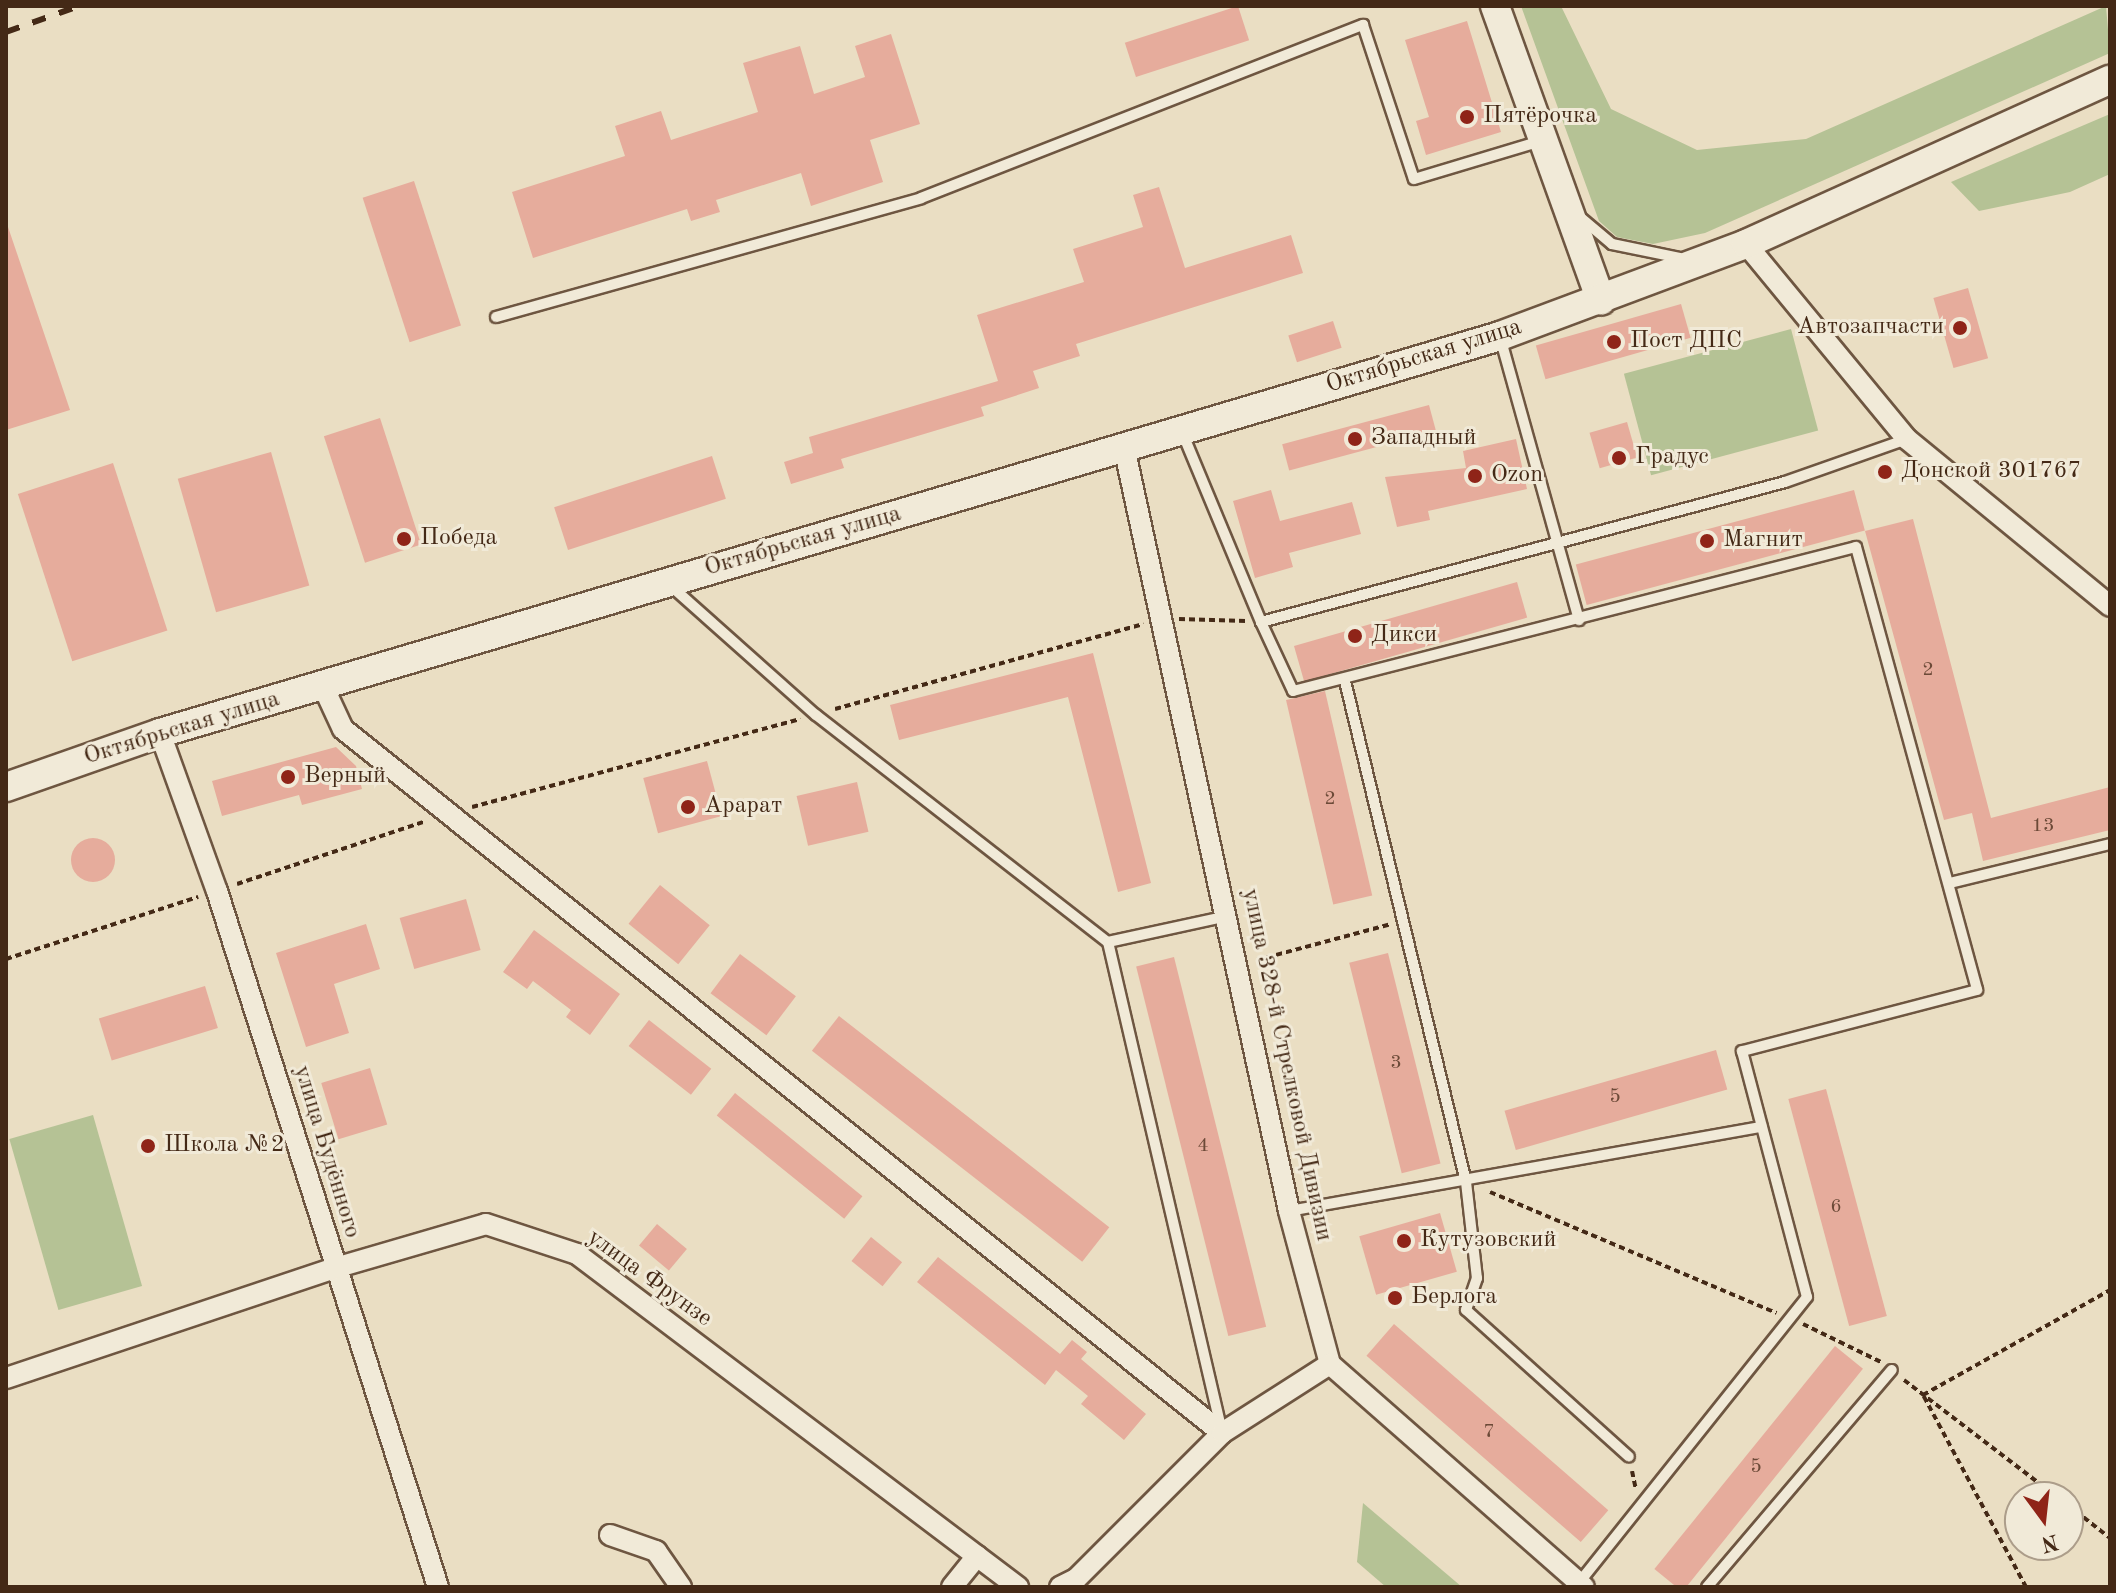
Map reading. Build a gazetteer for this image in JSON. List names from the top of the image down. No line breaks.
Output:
{"streets":{"main road":["Октябрьская улица"],"street":["улица 328-й Стрелковой Дивизии","улица Будённого","улица Фрунзе"]},"crossings":[["Октябрьская улица","улица 328-й Стрелковой Дивизии"],["Октябрьская улица","улица Будённого"],["улица Будённого","улица Фрунзе"]],"places":["Пятёрочка","Автозапчасти","Пост ДПС","Западный","Градус","Донской 301767","Ozon","Победа","Магнит","Дикси","Верный","Арарат","Школа №2","Кутузовский","Берлога"],"house_numbers":["2","2","13","3","5","4","6","7","5"],"north":"bottom"}
